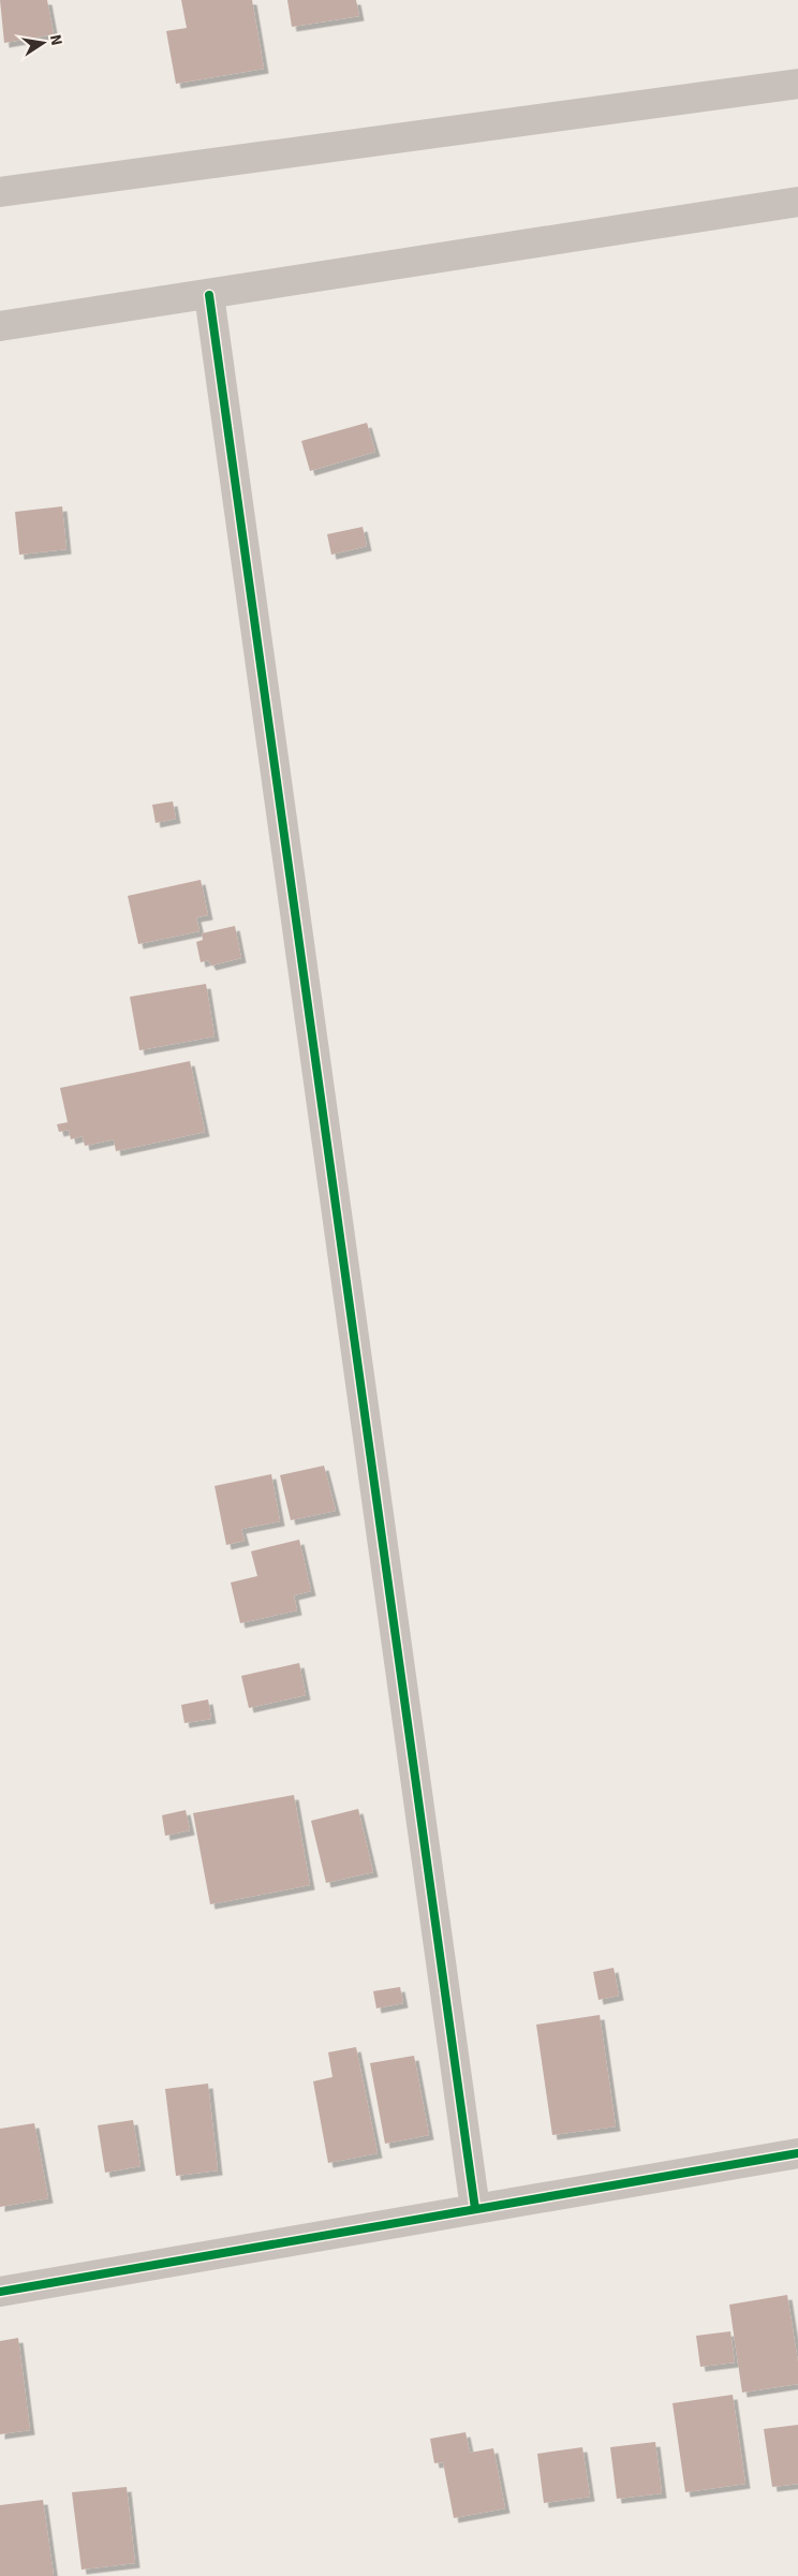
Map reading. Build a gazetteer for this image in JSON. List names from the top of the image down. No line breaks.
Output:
{"north":"right"}
